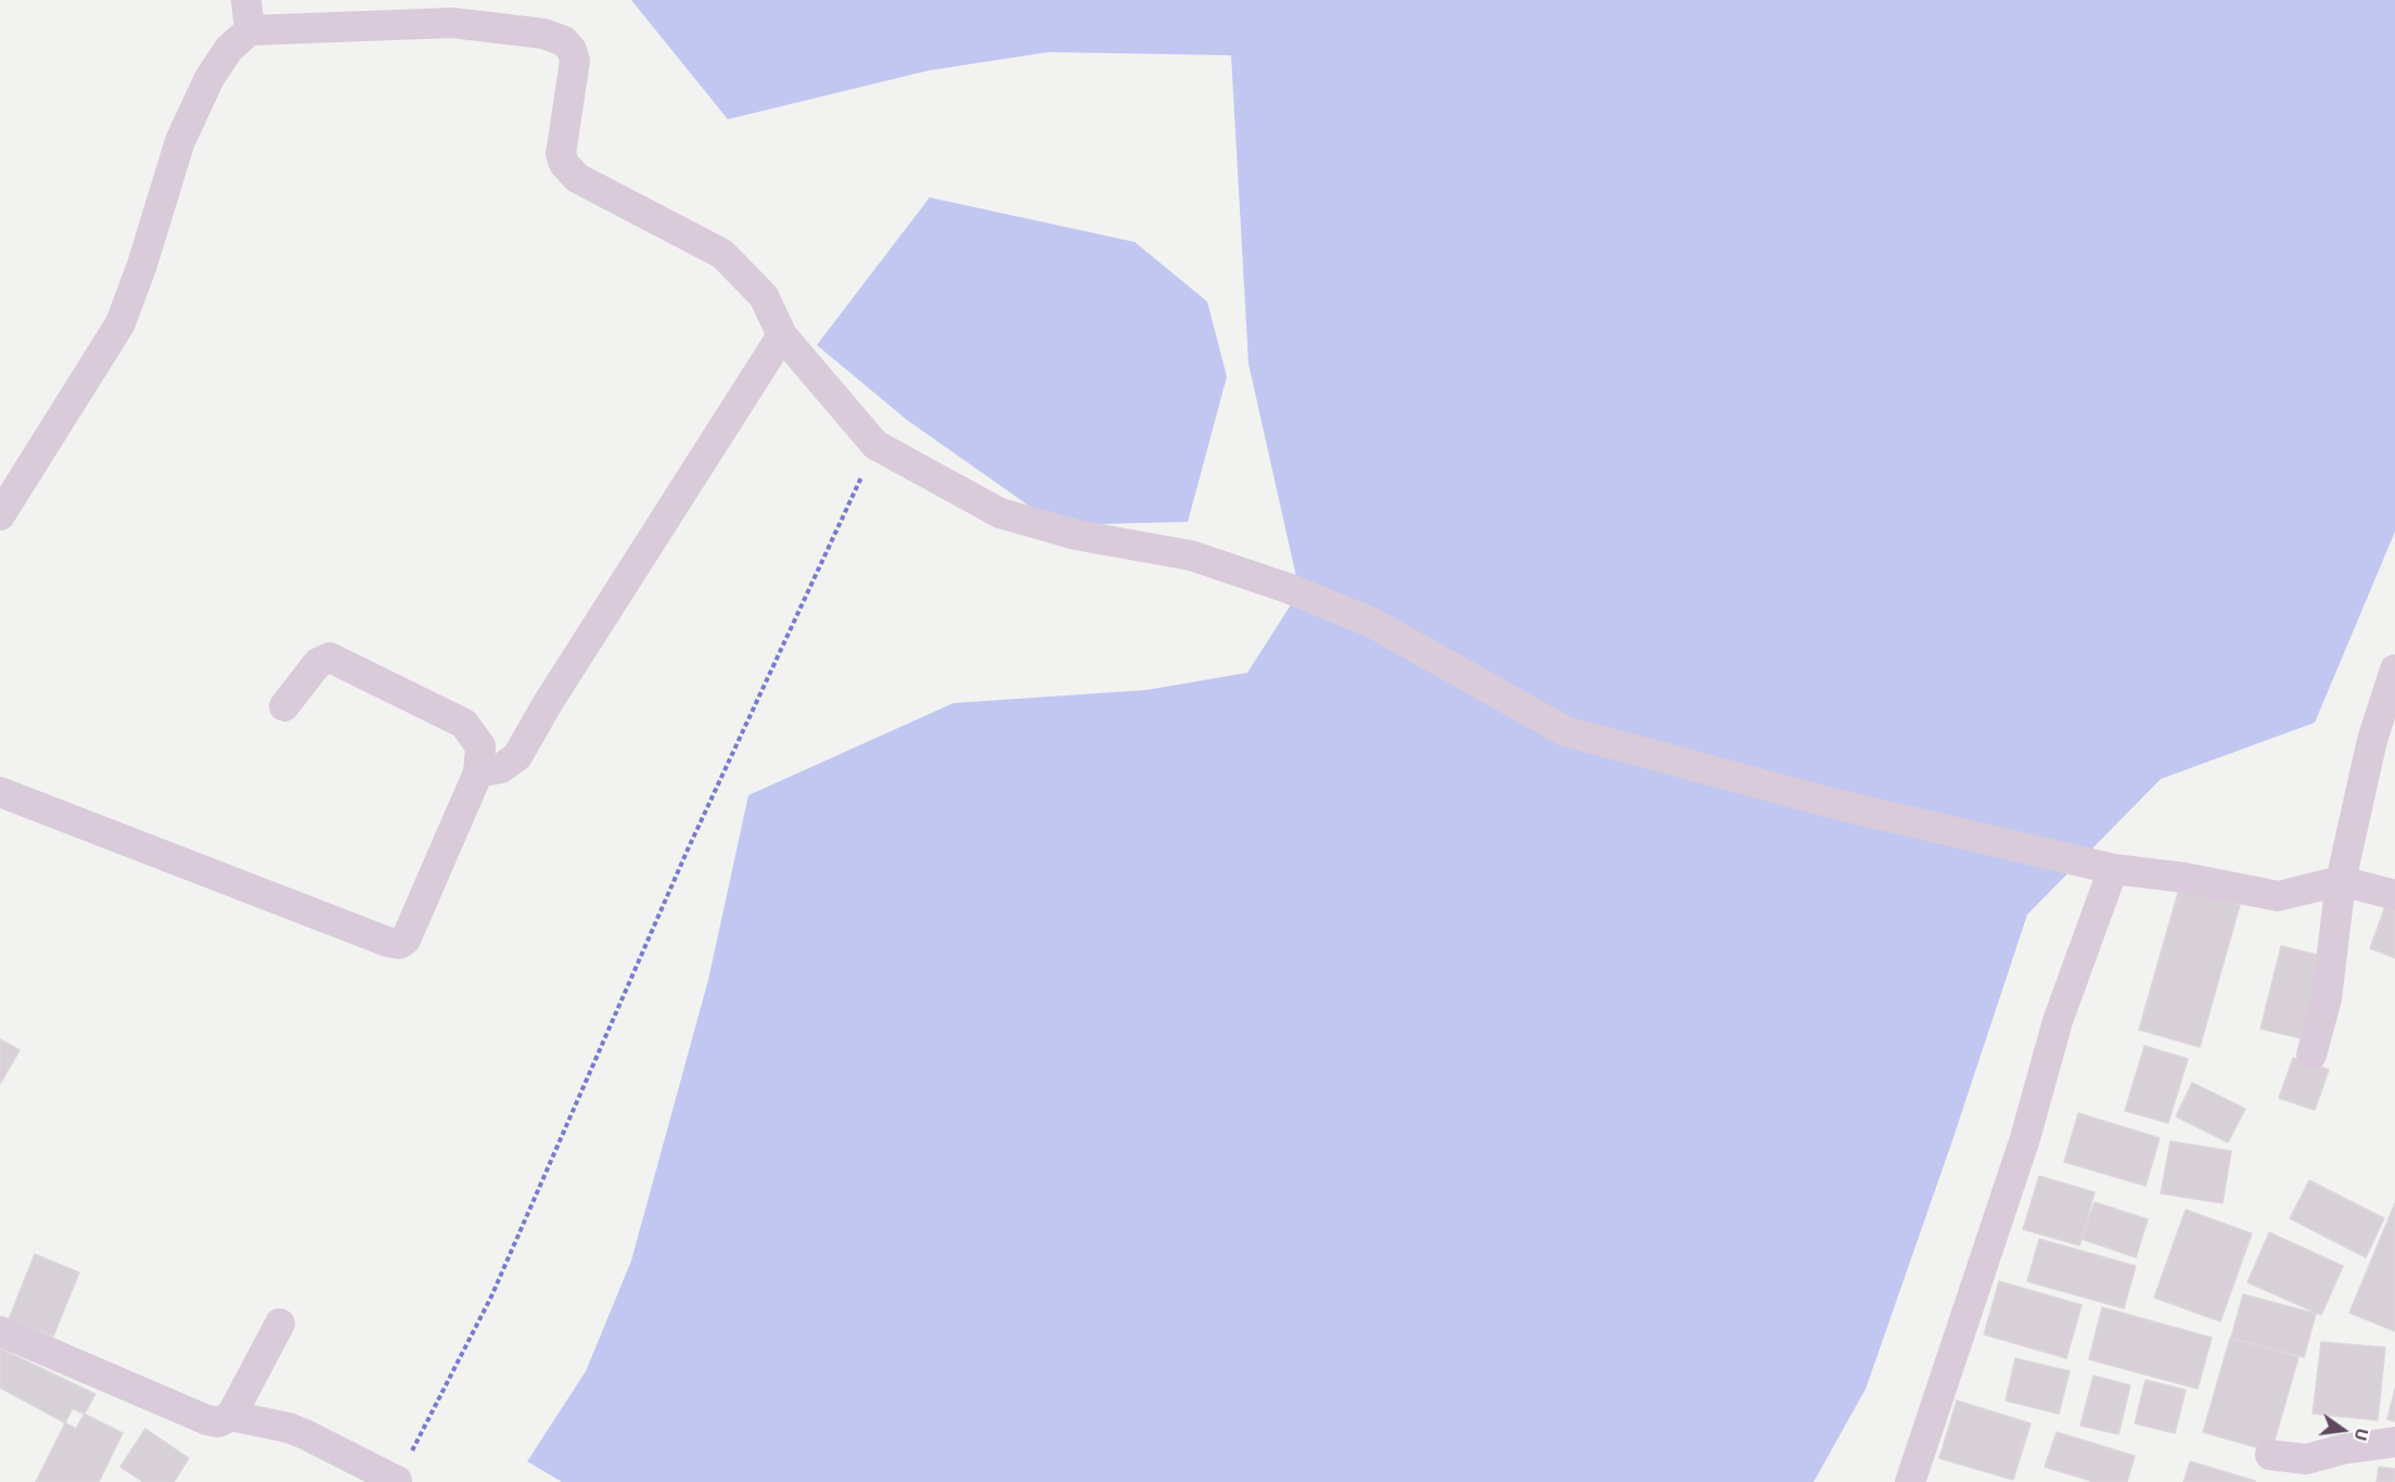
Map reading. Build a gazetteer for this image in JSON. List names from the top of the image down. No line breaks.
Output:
{"north":"right"}
